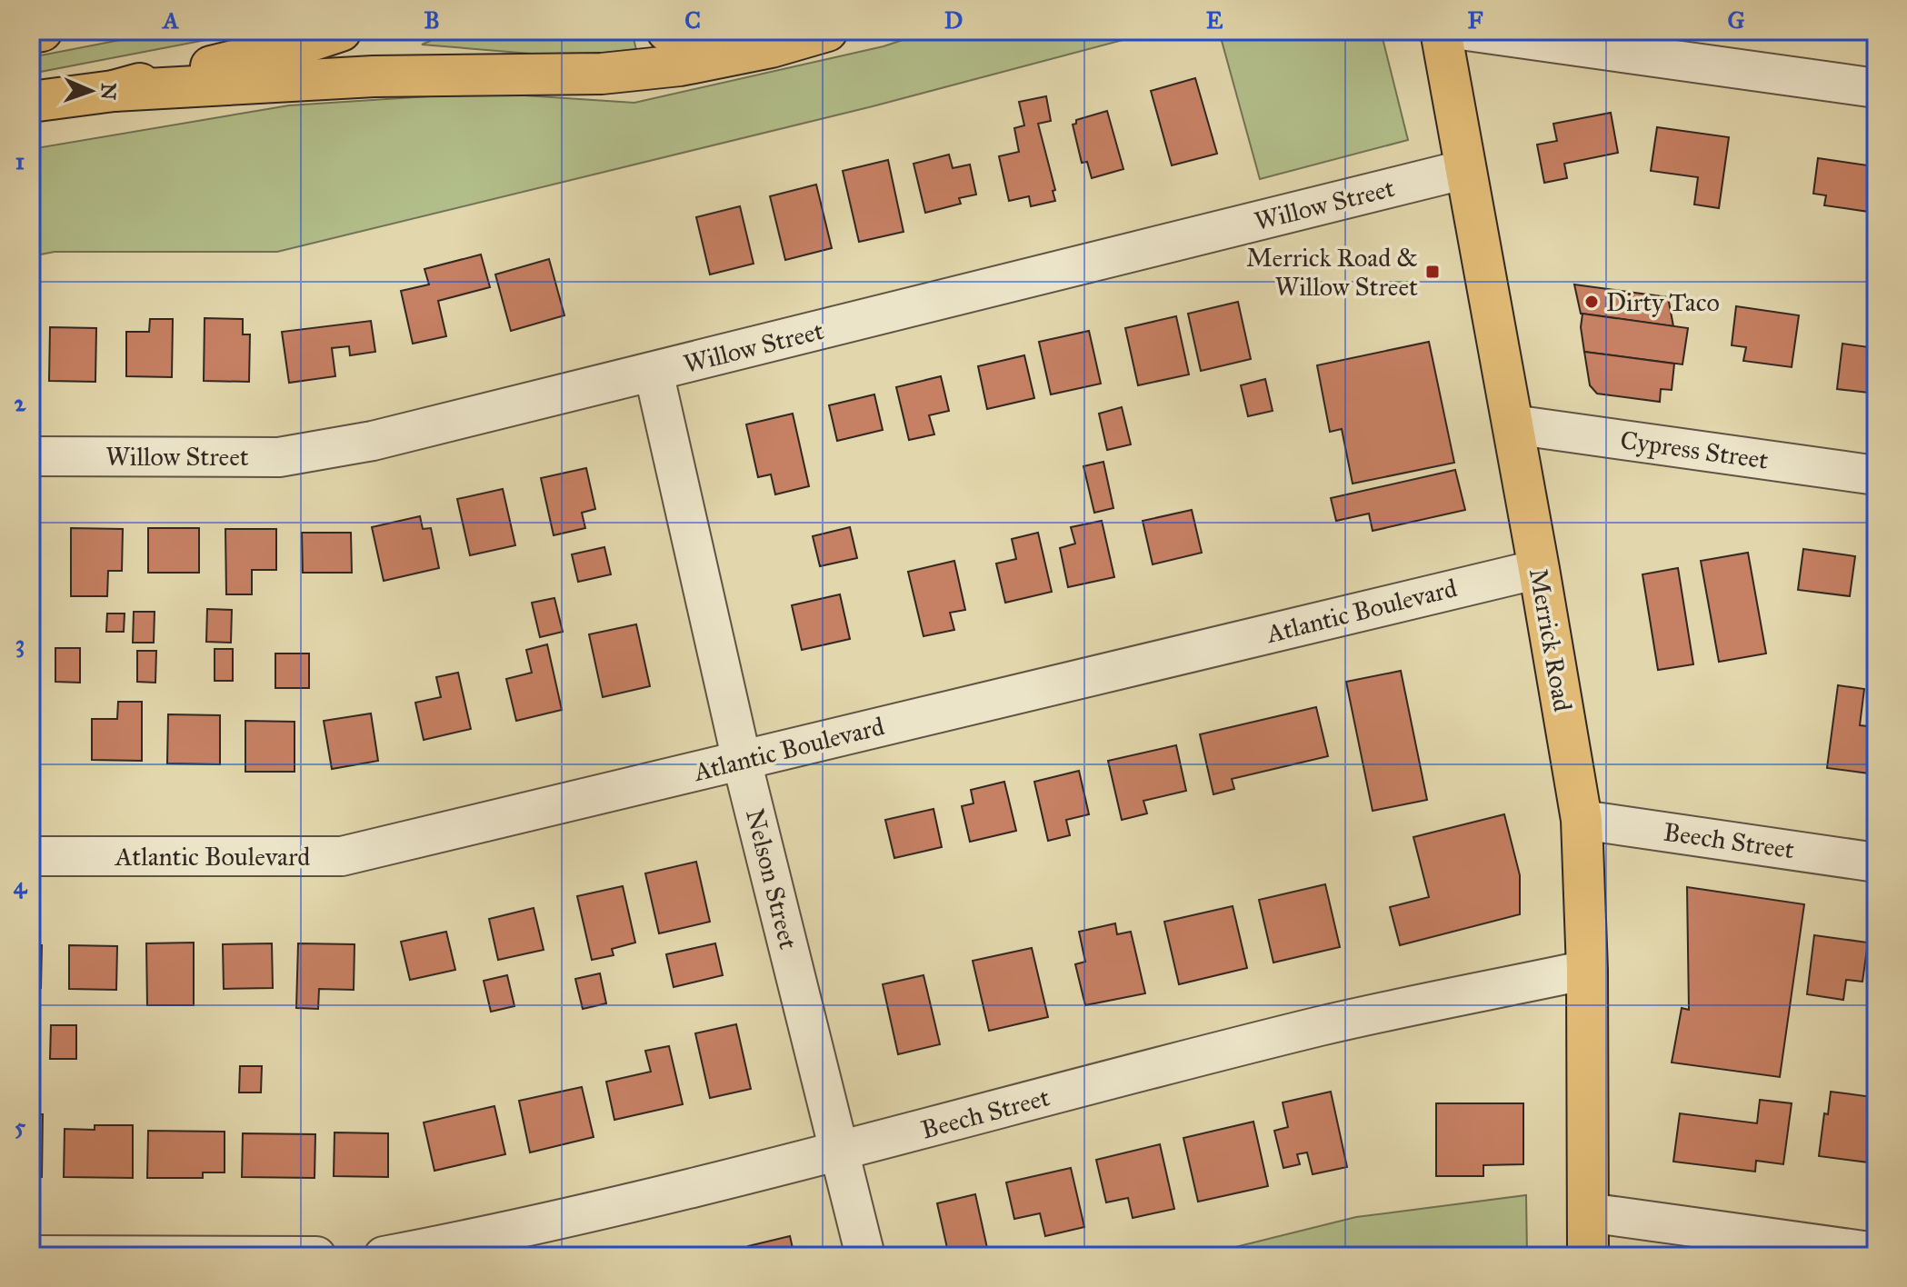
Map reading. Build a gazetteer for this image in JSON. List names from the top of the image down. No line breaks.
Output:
{"streets":{"main road":["Merrick Road"],"street":["Willow Street","Cypress Street","Atlantic Boulevard","Beech Street","Nelson Street"]},"crossings":[["Willow Street","Merrick Road"],["Willow Street","Nelson Street"],["Cypress Street","Merrick Road"],["Atlantic Boulevard","Merrick Road"],["Atlantic Boulevard","Nelson Street"],["Merrick Road","Beech Street"],["Beech Street","Nelson Street"]],"places":{"transit":["Merrick Road & Willow Street"],"other":["Dirty Taco"]},"north":"right","grid":{"columns":["A","B","C","D","E","F","G"],"rows":["1","2","3","4","5"]}}
